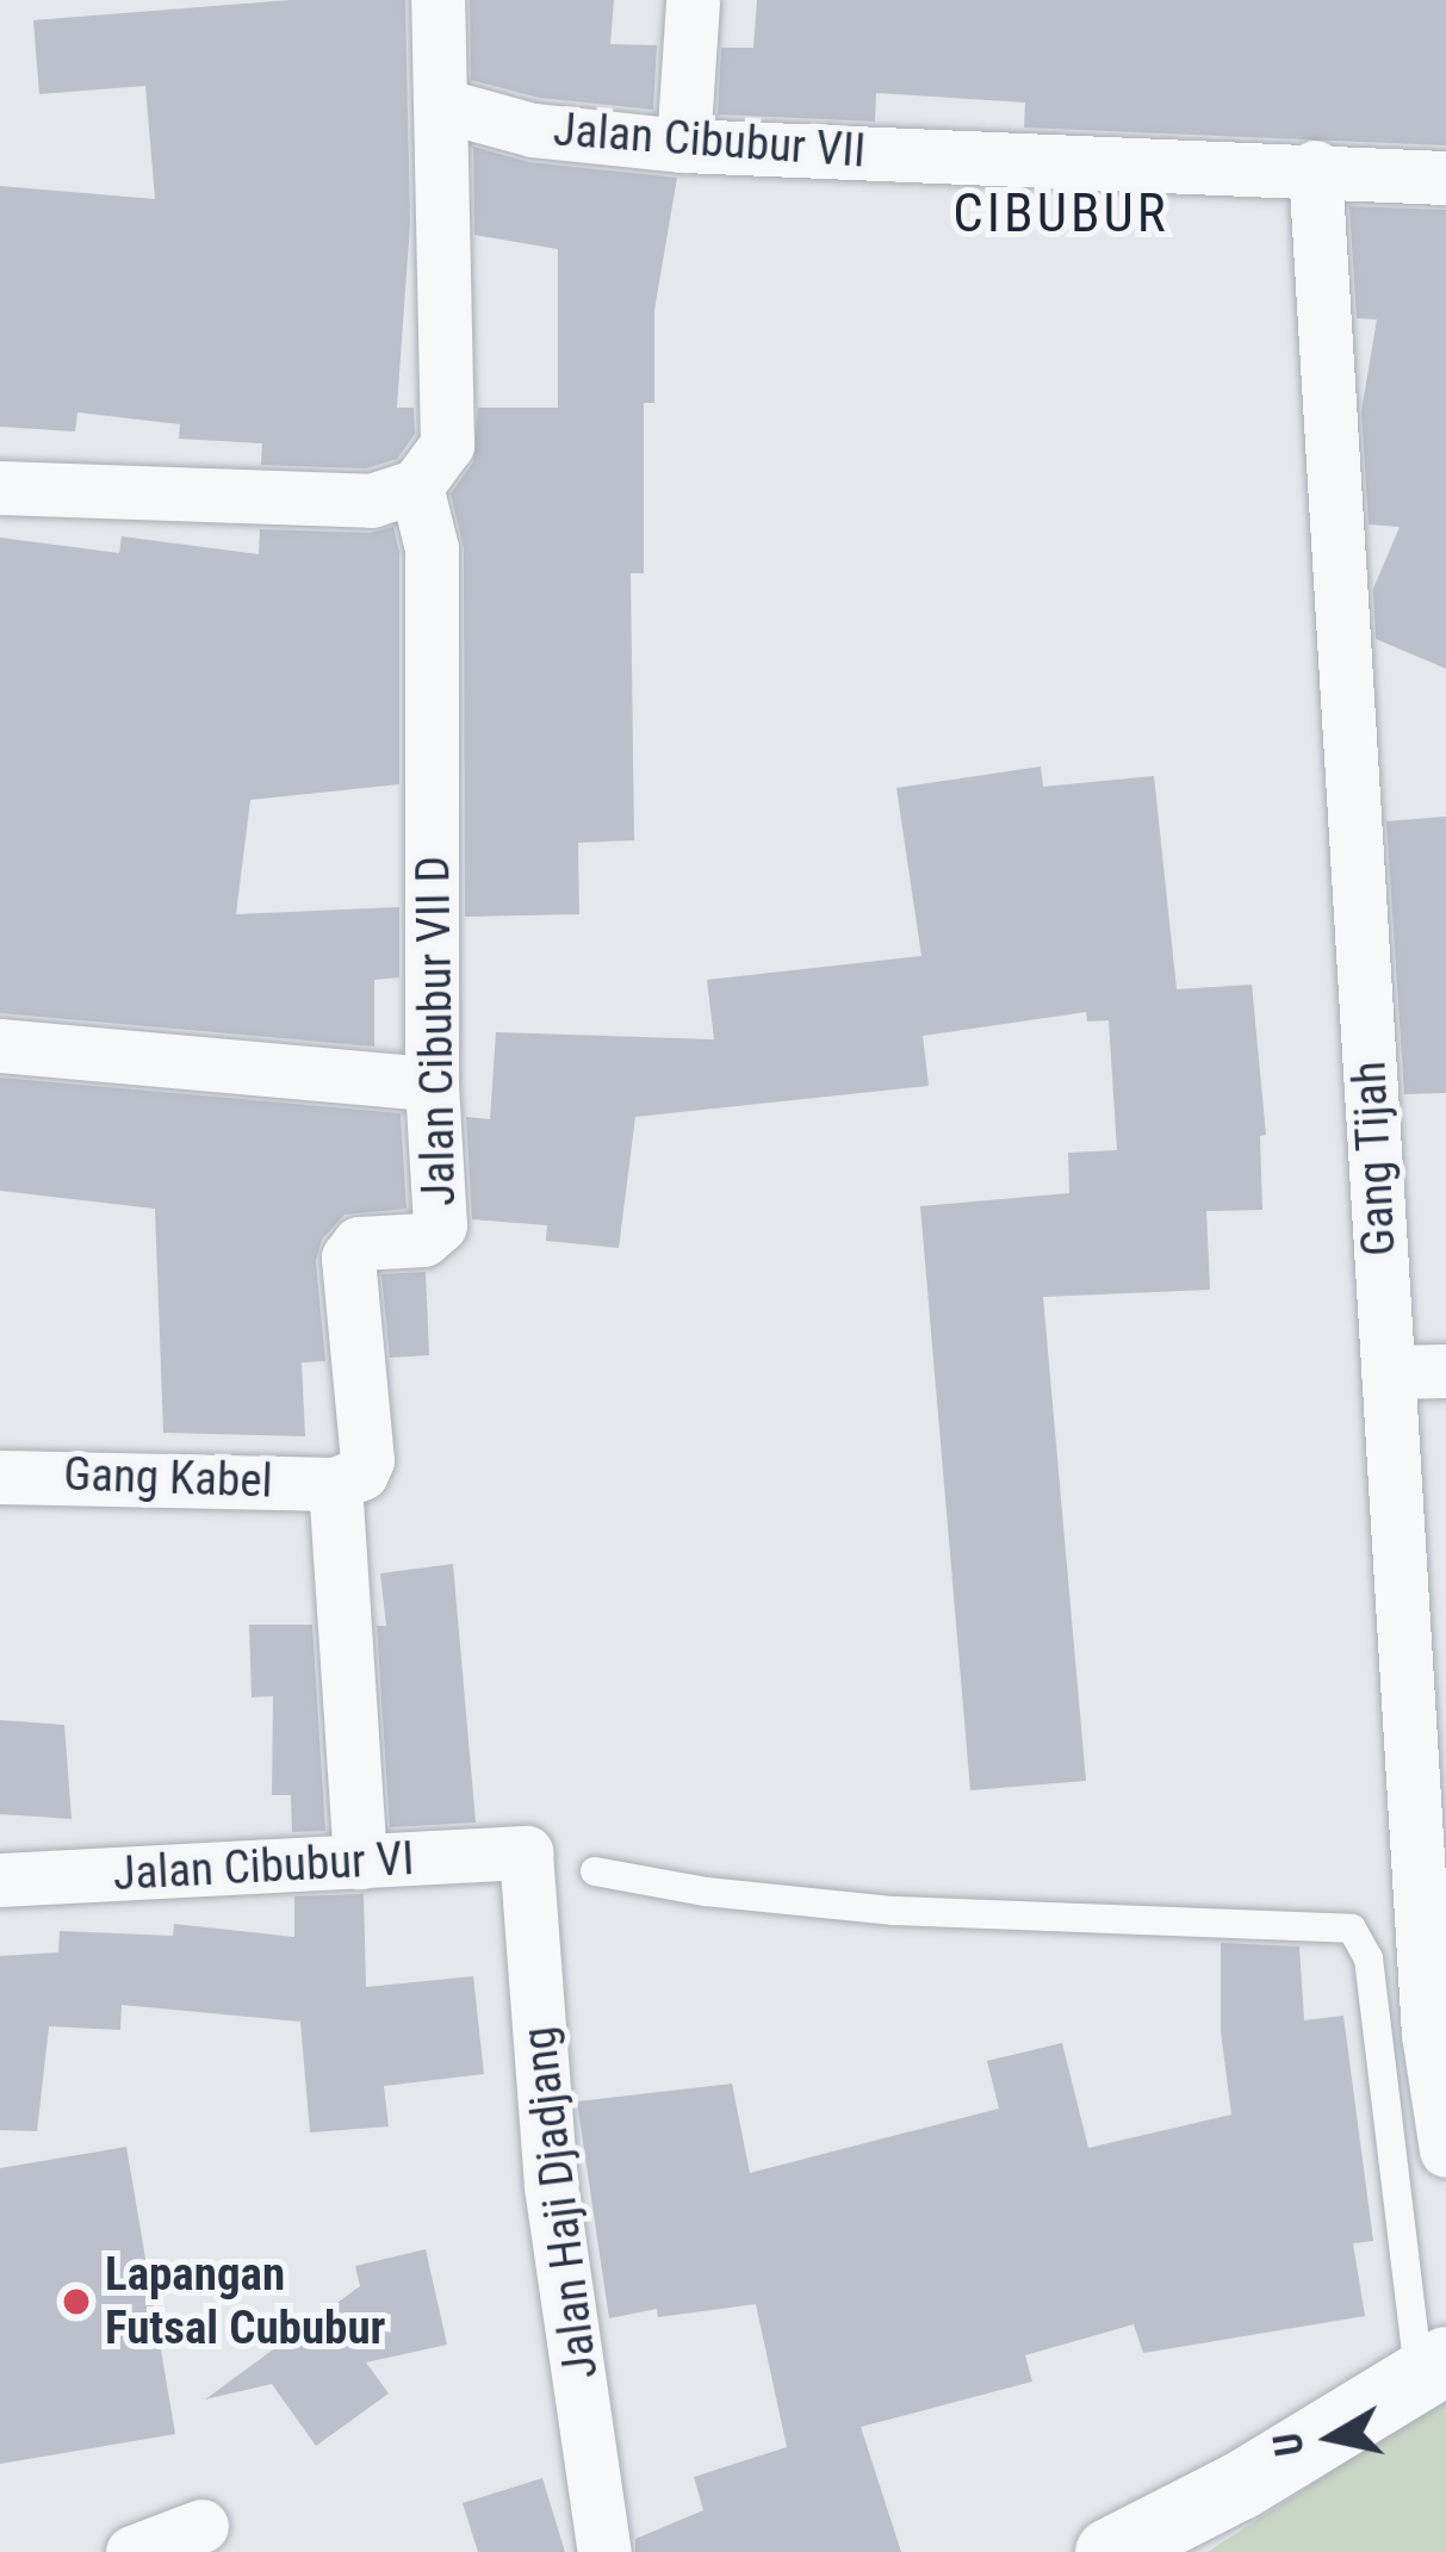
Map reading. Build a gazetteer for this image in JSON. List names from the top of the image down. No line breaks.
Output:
{"streets":{"street":["Jalan Cibubur VII","Jalan Cibubur VII D","Gang Tijah","Gang Kabel","Jalan Cibubur VI","Jalan Haji Djadjang"]},"crossings":[["Jalan Cibubur VII","Gang Tijah"],["Jalan Cibubur VII D","Gang Kabel"],["Jalan Cibubur VI","Jalan Haji Djadjang"]],"districts":["CIBUBUR"],"places":["Lapangan Futsal Cububur"],"north":"left"}
